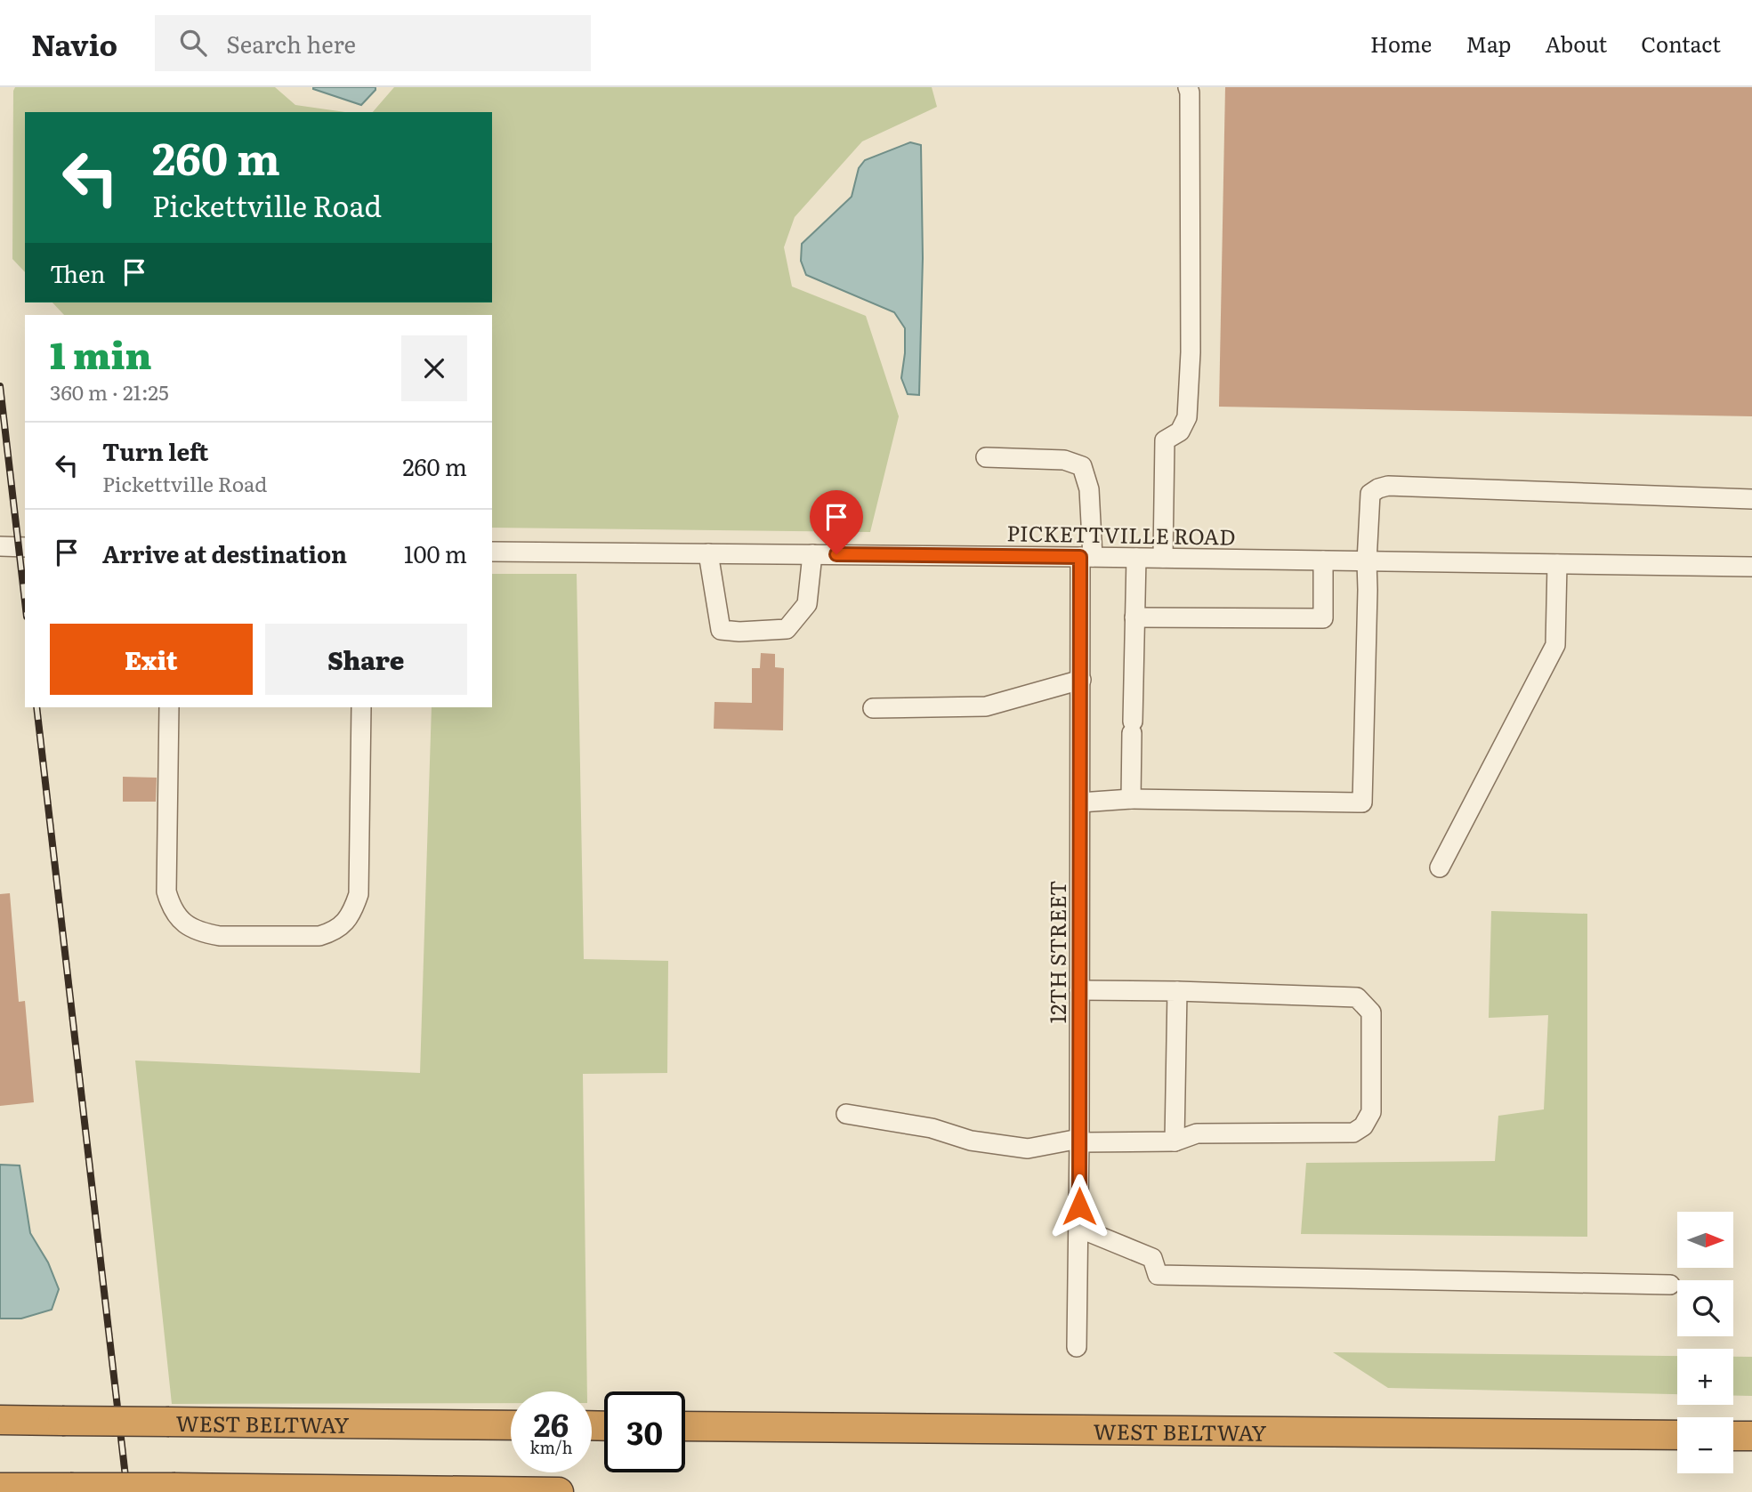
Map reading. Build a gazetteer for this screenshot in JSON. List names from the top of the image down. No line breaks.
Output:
{"streets":{"highway":["WEST BELTWAY"],"street":["PICKETTVILLE ROAD","12TH STREET"]},"crossings":[["PICKETTVILLE ROAD","12TH STREET"]],"north":"right","page":{"header":"Navio","search":"Search here","nav":["Home","Map","About","Contact"],"turn":["260 m","Pickettville Road"],"then":"Then","heading":["1 min","360 m · 21:25"],"list":[{"name":"Turn left","note":"Pickettville Road","value":"260 m"},{"name":"Arrive at destination","value":"100 m"}],"buttons":["Exit","Share"],"map_buttons":["+","−"],"speed":"26 km/h","limit":"30"}}
